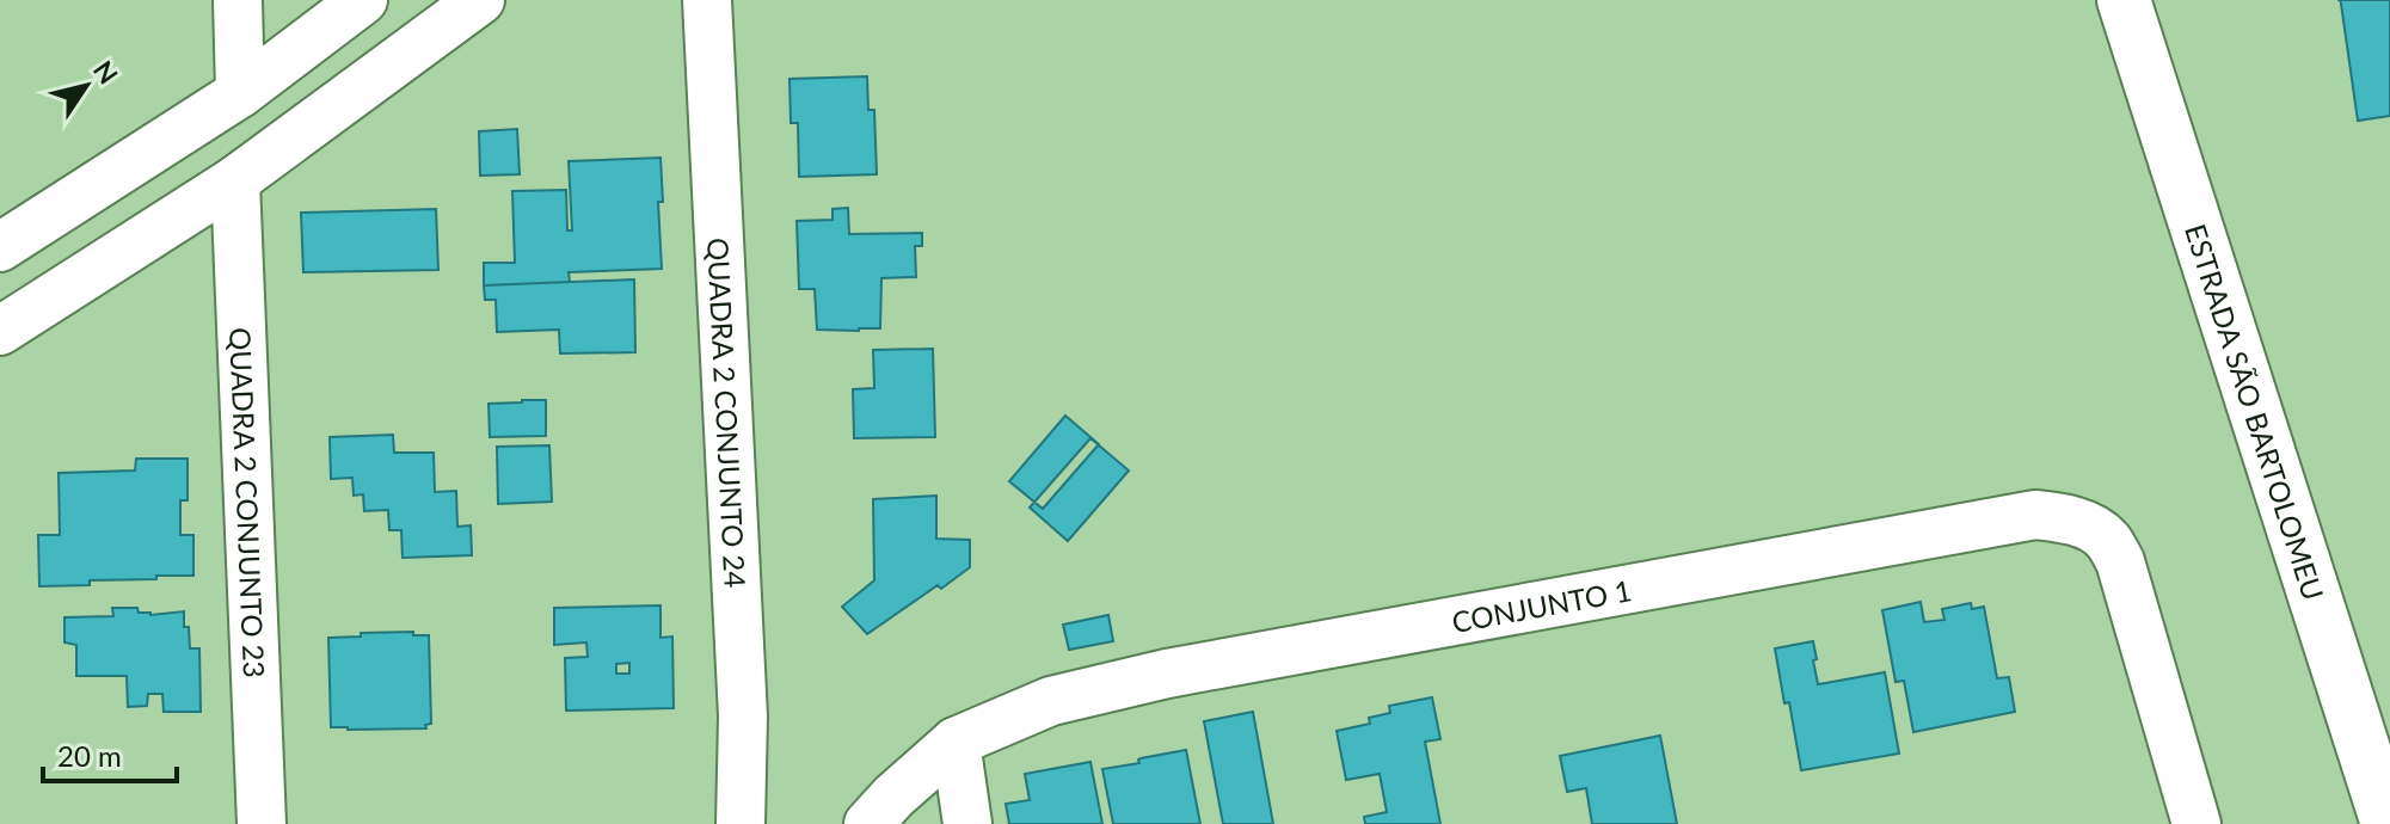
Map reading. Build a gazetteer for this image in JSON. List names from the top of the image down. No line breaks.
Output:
{"streets":{"street":["QUADRA 2 CONJUNTO 24","ESTRADA SÃO BARTOLOMEU","QUADRA 2 CONJUNTO 23","CONJUNTO 1"]},"scale_bar":"20 m","north":"top right"}
